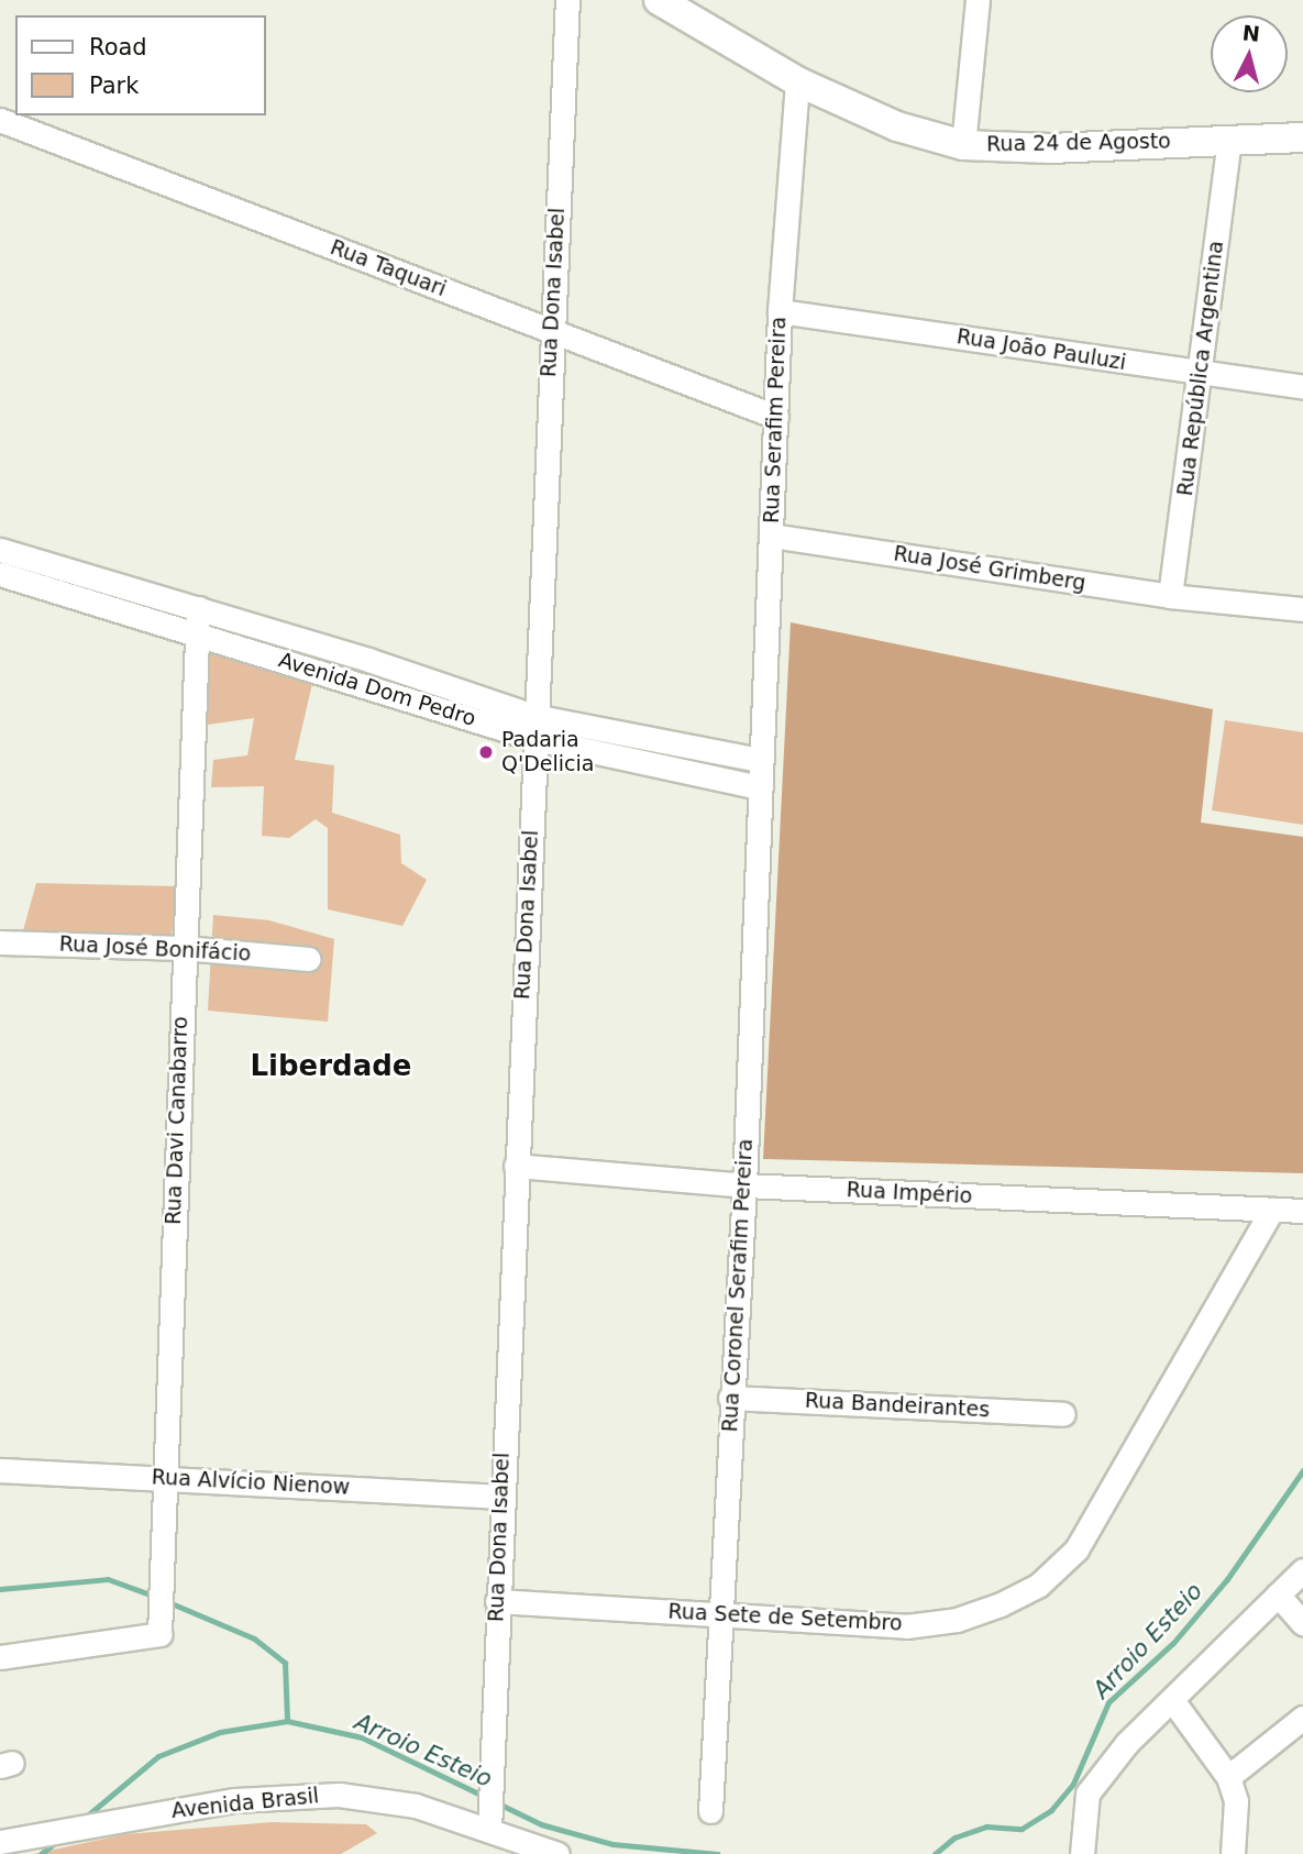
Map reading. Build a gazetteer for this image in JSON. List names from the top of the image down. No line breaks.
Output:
{"streets":{"main road":["Rua 24 de Agosto"],"street":["Rua Taquari","Rua Dona Isabel","Rua João Pauluzi","Rua República Argentina","Rua Serafim Pereira","Rua José Grimberg","Avenida Dom Pedro","Rua José Bonifácio","Rua Davi Canabarro","Rua Império","Rua Coronel Serafim Pereira","Rua Bandeirantes","Rua Alvício Nienow","Rua Sete de Setembro","Avenida Brasil"]},"crossings":[["Rua 24 de Agosto","Rua República Argentina"],["Rua 24 de Agosto","Rua Serafim Pereira"],["Rua Taquari","Rua Dona Isabel"],["Rua Taquari","Rua Serafim Pereira"],["Rua Dona Isabel","Avenida Dom Pedro"],["Rua Dona Isabel","Rua Império"],["Rua Dona Isabel","Rua Alvício Nienow"],["Rua Dona Isabel","Rua Sete de Setembro"],["Rua Dona Isabel","Avenida Brasil"],["Rua João Pauluzi","Rua República Argentina"],["Rua João Pauluzi","Rua Serafim Pereira"],["Rua República Argentina","Rua José Grimberg"],["Rua Serafim Pereira","Rua José Grimberg"],["Rua Serafim Pereira","Avenida Dom Pedro"],["Rua Serafim Pereira","Rua Coronel Serafim Pereira"],["Avenida Dom Pedro","Rua Davi Canabarro"],["Avenida Dom Pedro","Rua Coronel Serafim Pereira"],["Rua José Bonifácio","Rua Davi Canabarro"],["Rua Davi Canabarro","Rua Alvício Nienow"],["Rua Império","Rua Coronel Serafim Pereira"],["Rua Império","Rua Sete de Setembro"],["Rua Coronel Serafim Pereira","Rua Bandeirantes"],["Rua Coronel Serafim Pereira","Rua Sete de Setembro"]],"districts":["Liberdade"],"water":["Arroio Esteio"],"places":["Padaria Q'Delicia"],"legend":["Road","Park"],"north":"top"}
